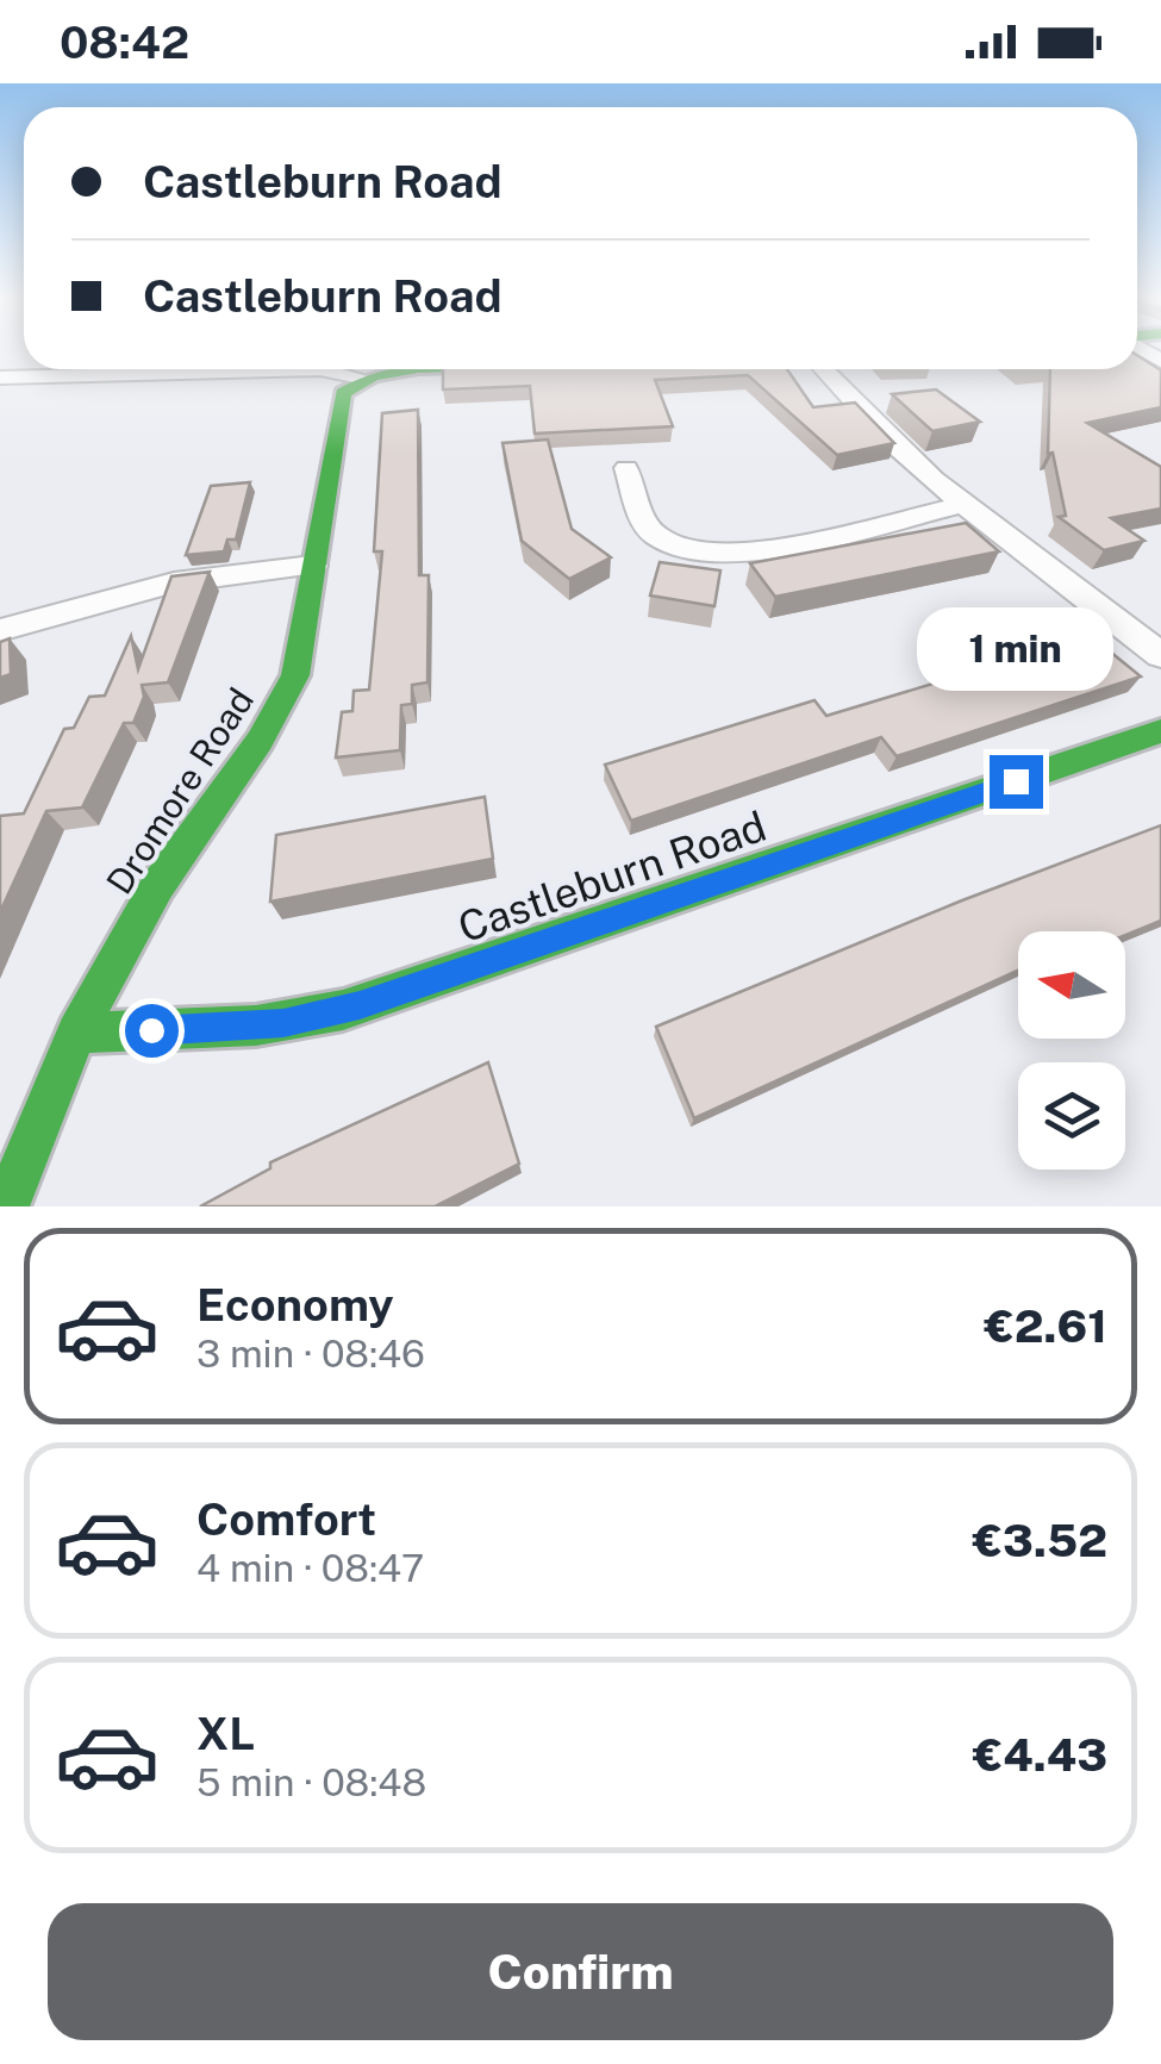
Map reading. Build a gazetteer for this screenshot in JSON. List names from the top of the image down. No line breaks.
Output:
{"streets":{"street":["Dromore Road","Castleburn Road"]},"crossings":[["Dromore Road","Castleburn Road"]],"north":"left","page":{"status":"08:42","banner":["Castleburn Road","Castleburn Road"],"bubble":"1 min","list":[{"name":"Economy","note":"3 min · 08:46","value":"€2.61"},{"name":"Comfort","note":"4 min · 08:47","value":"€3.52"},{"name":"XL","note":"5 min · 08:48","value":"€4.43"}],"buttons":"Confirm"}}
